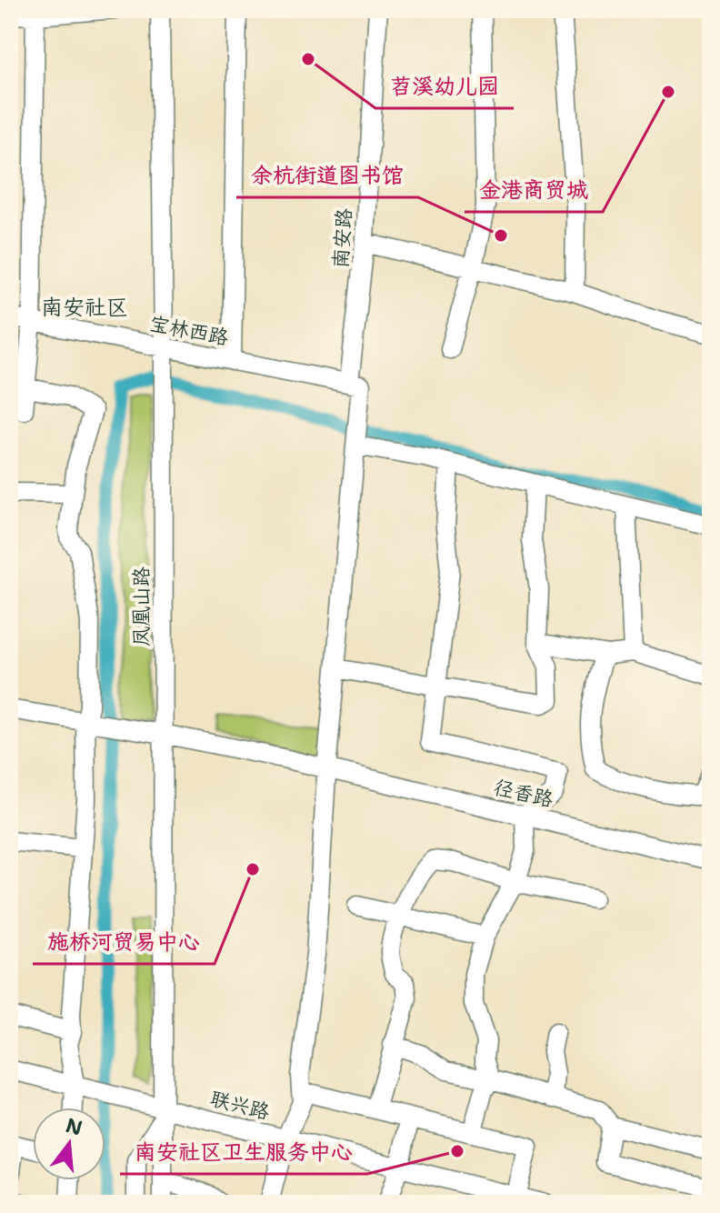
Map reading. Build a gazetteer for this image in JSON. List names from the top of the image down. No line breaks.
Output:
{"streets":{"street":["南安路","宝林西路","凤凰山路","径香路","联兴路"]},"crossings":[["南安路","宝林西路"],["南安路","径香路"],["南安路","联兴路"],["宝林西路","凤凰山路"],["凤凰山路","径香路"],["凤凰山路","联兴路"]],"districts":["南安社区"],"places":["苕溪幼儿园","金港商贸城","余杭街道图书馆","施桥河贸易中心","南安社区卫生服务中心"],"north":"top"}
